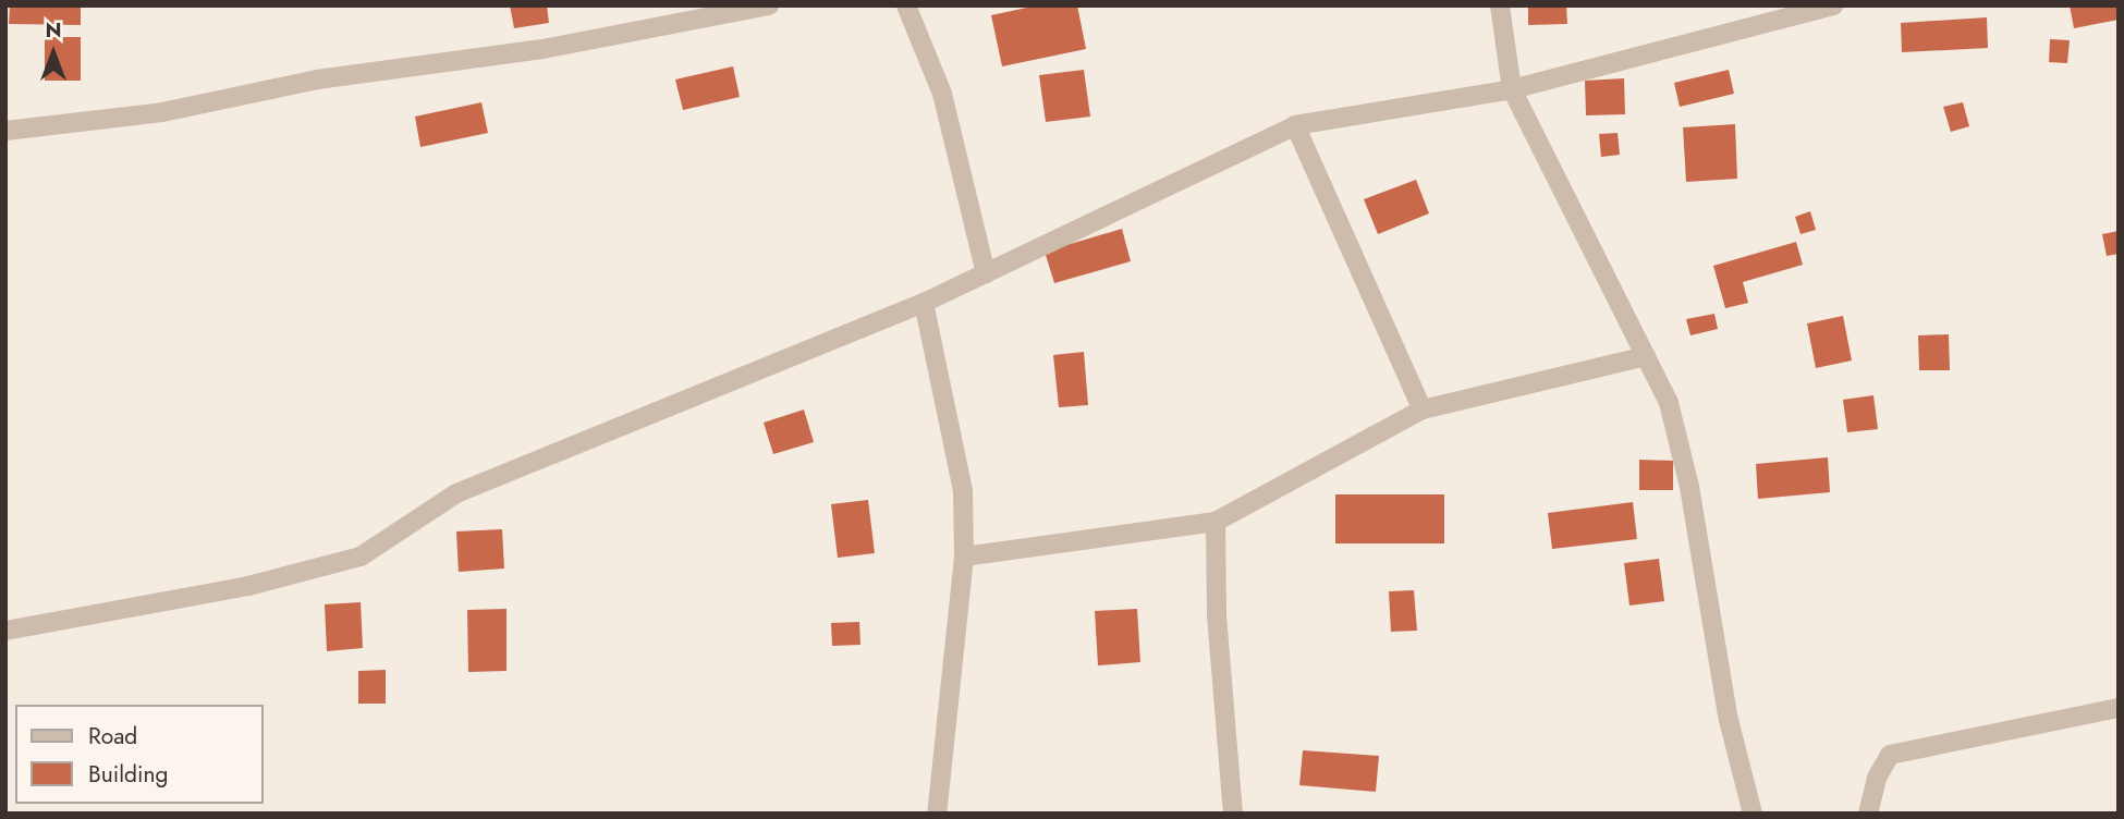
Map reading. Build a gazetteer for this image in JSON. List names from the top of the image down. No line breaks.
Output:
{"legend":["Road","Building"],"north":"top"}
